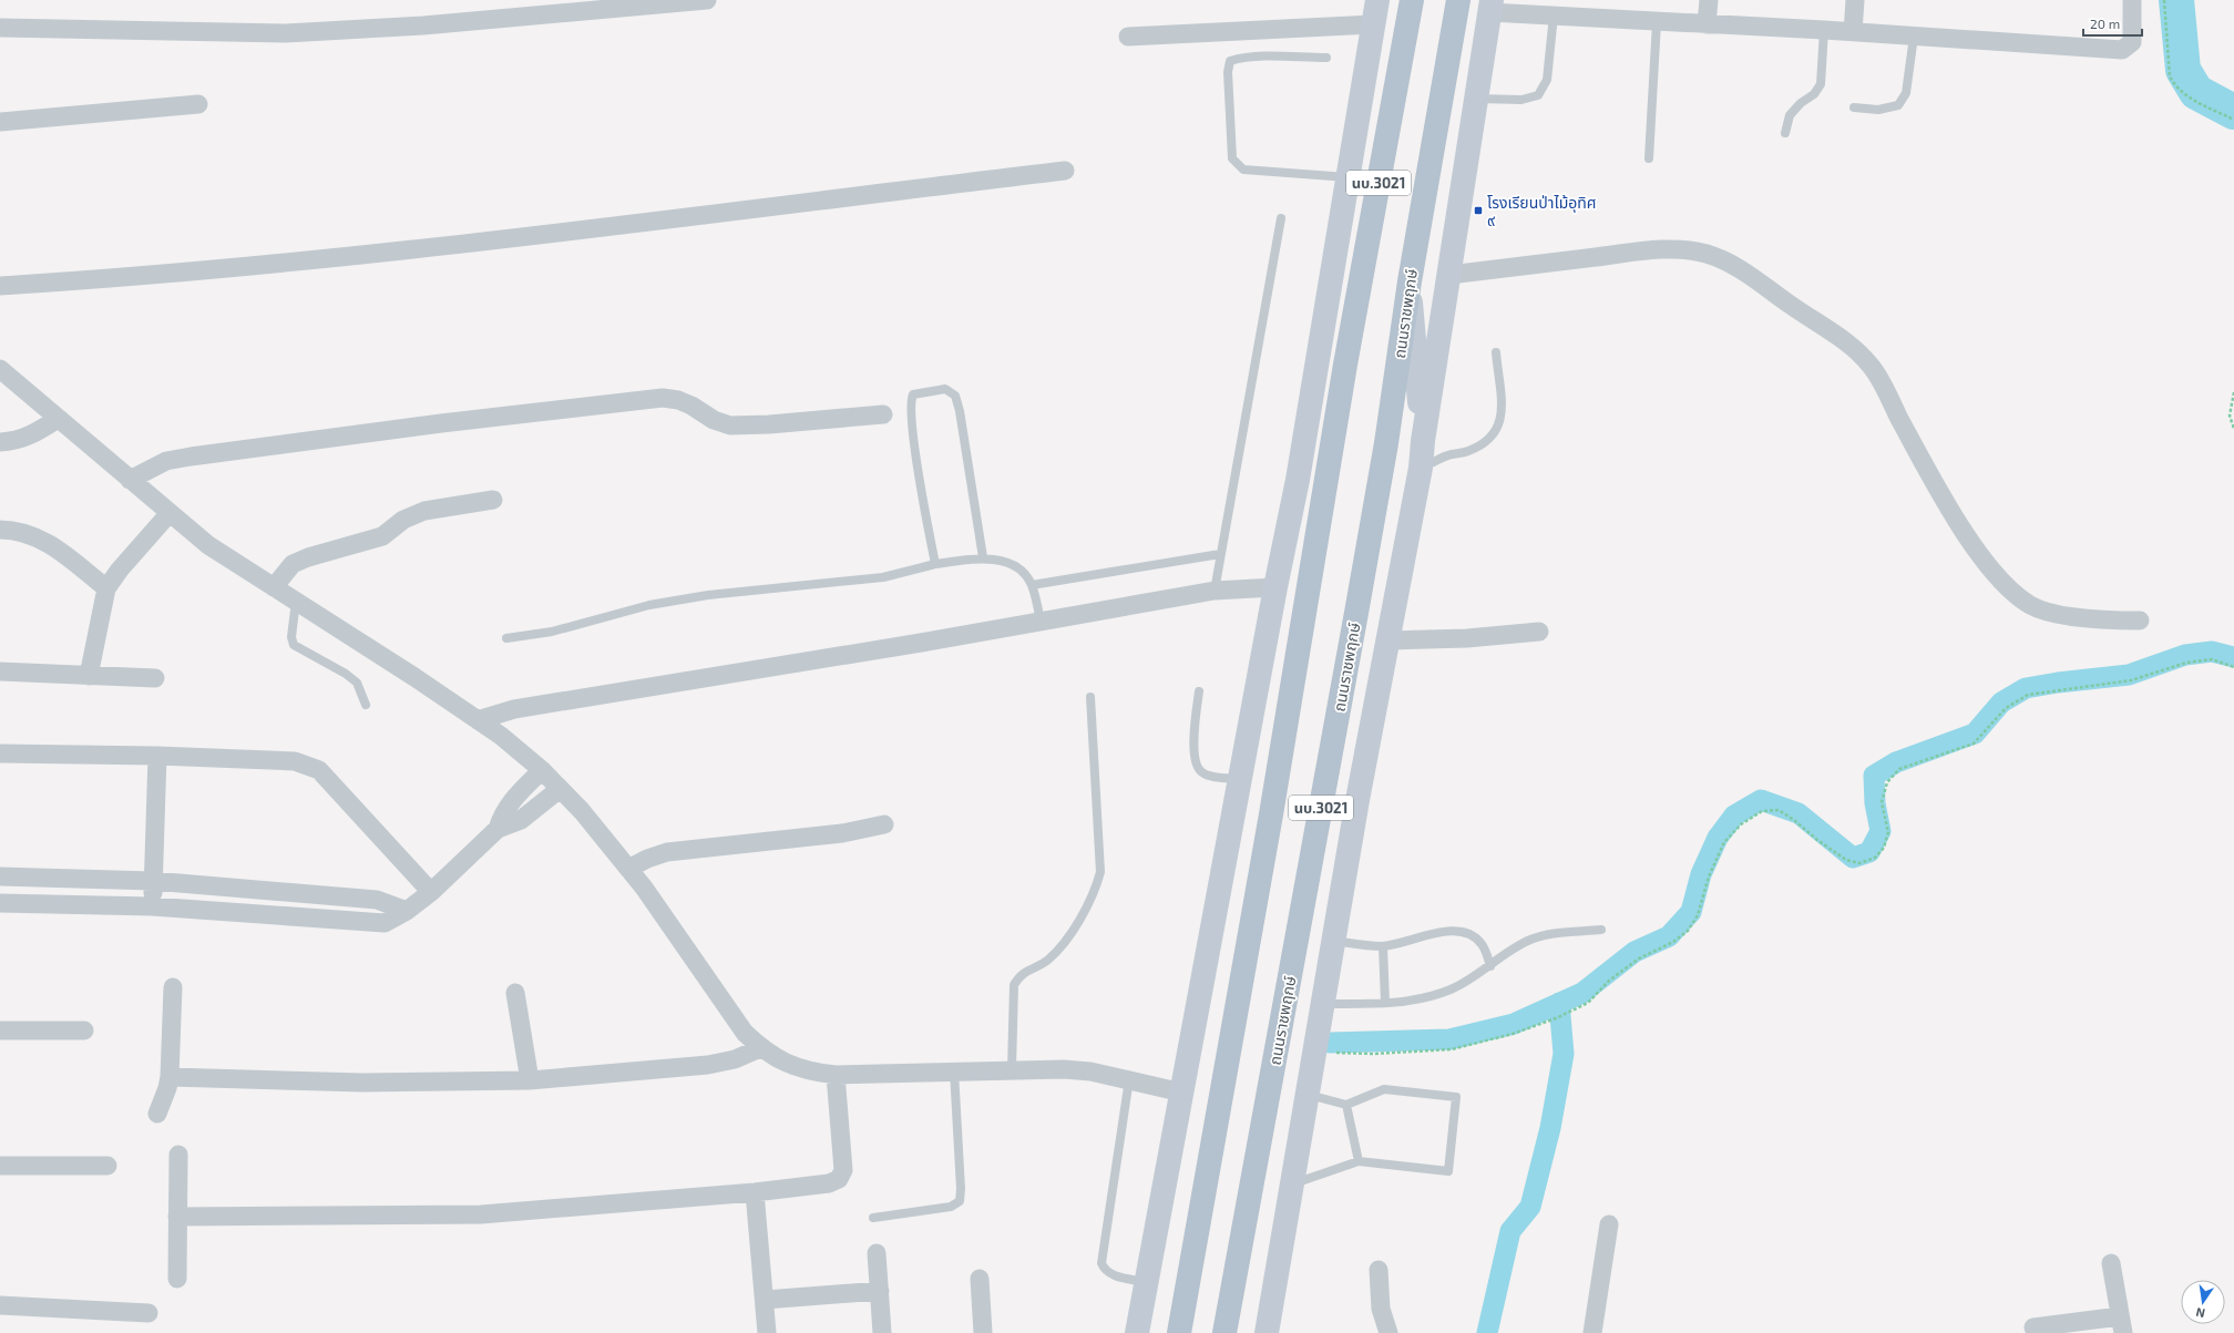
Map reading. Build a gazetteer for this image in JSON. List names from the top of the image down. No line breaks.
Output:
{"streets":{"main road":["นบ.3021","ถนนราชพฤกษ์"]},"places":{"transit":["โรงเรียนป่าไม้อุทิศ ๙"]},"scale_bar":"20 m","north":"bottom"}
